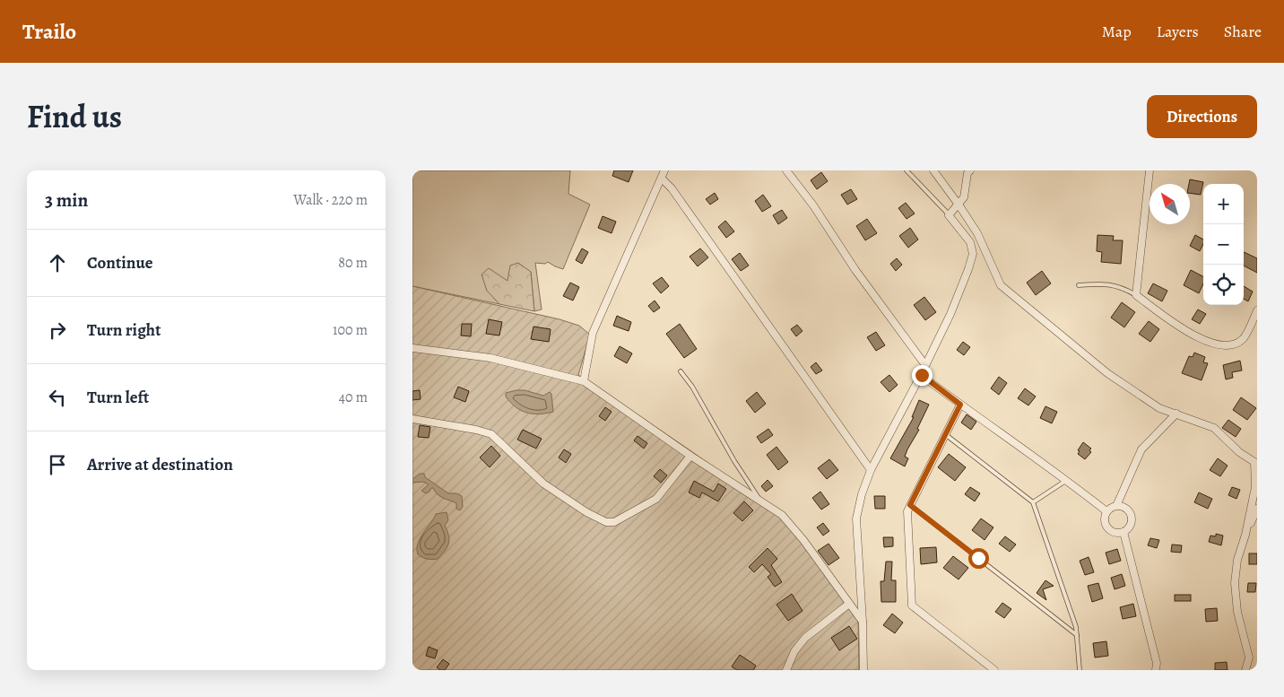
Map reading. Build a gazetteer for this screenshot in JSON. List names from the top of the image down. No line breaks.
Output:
{"north":"top left","page":{"header":"Trailo","nav":["Map","Layers","Share"],"title":"Find us","buttons":"Directions","heading":["3 min","Walk · 220 m"],"map_buttons":["+","−"],"list":[["Continue","80 m"],["Turn right","100 m"],["Turn left","40 m"],"Arrive at destination"]}}
